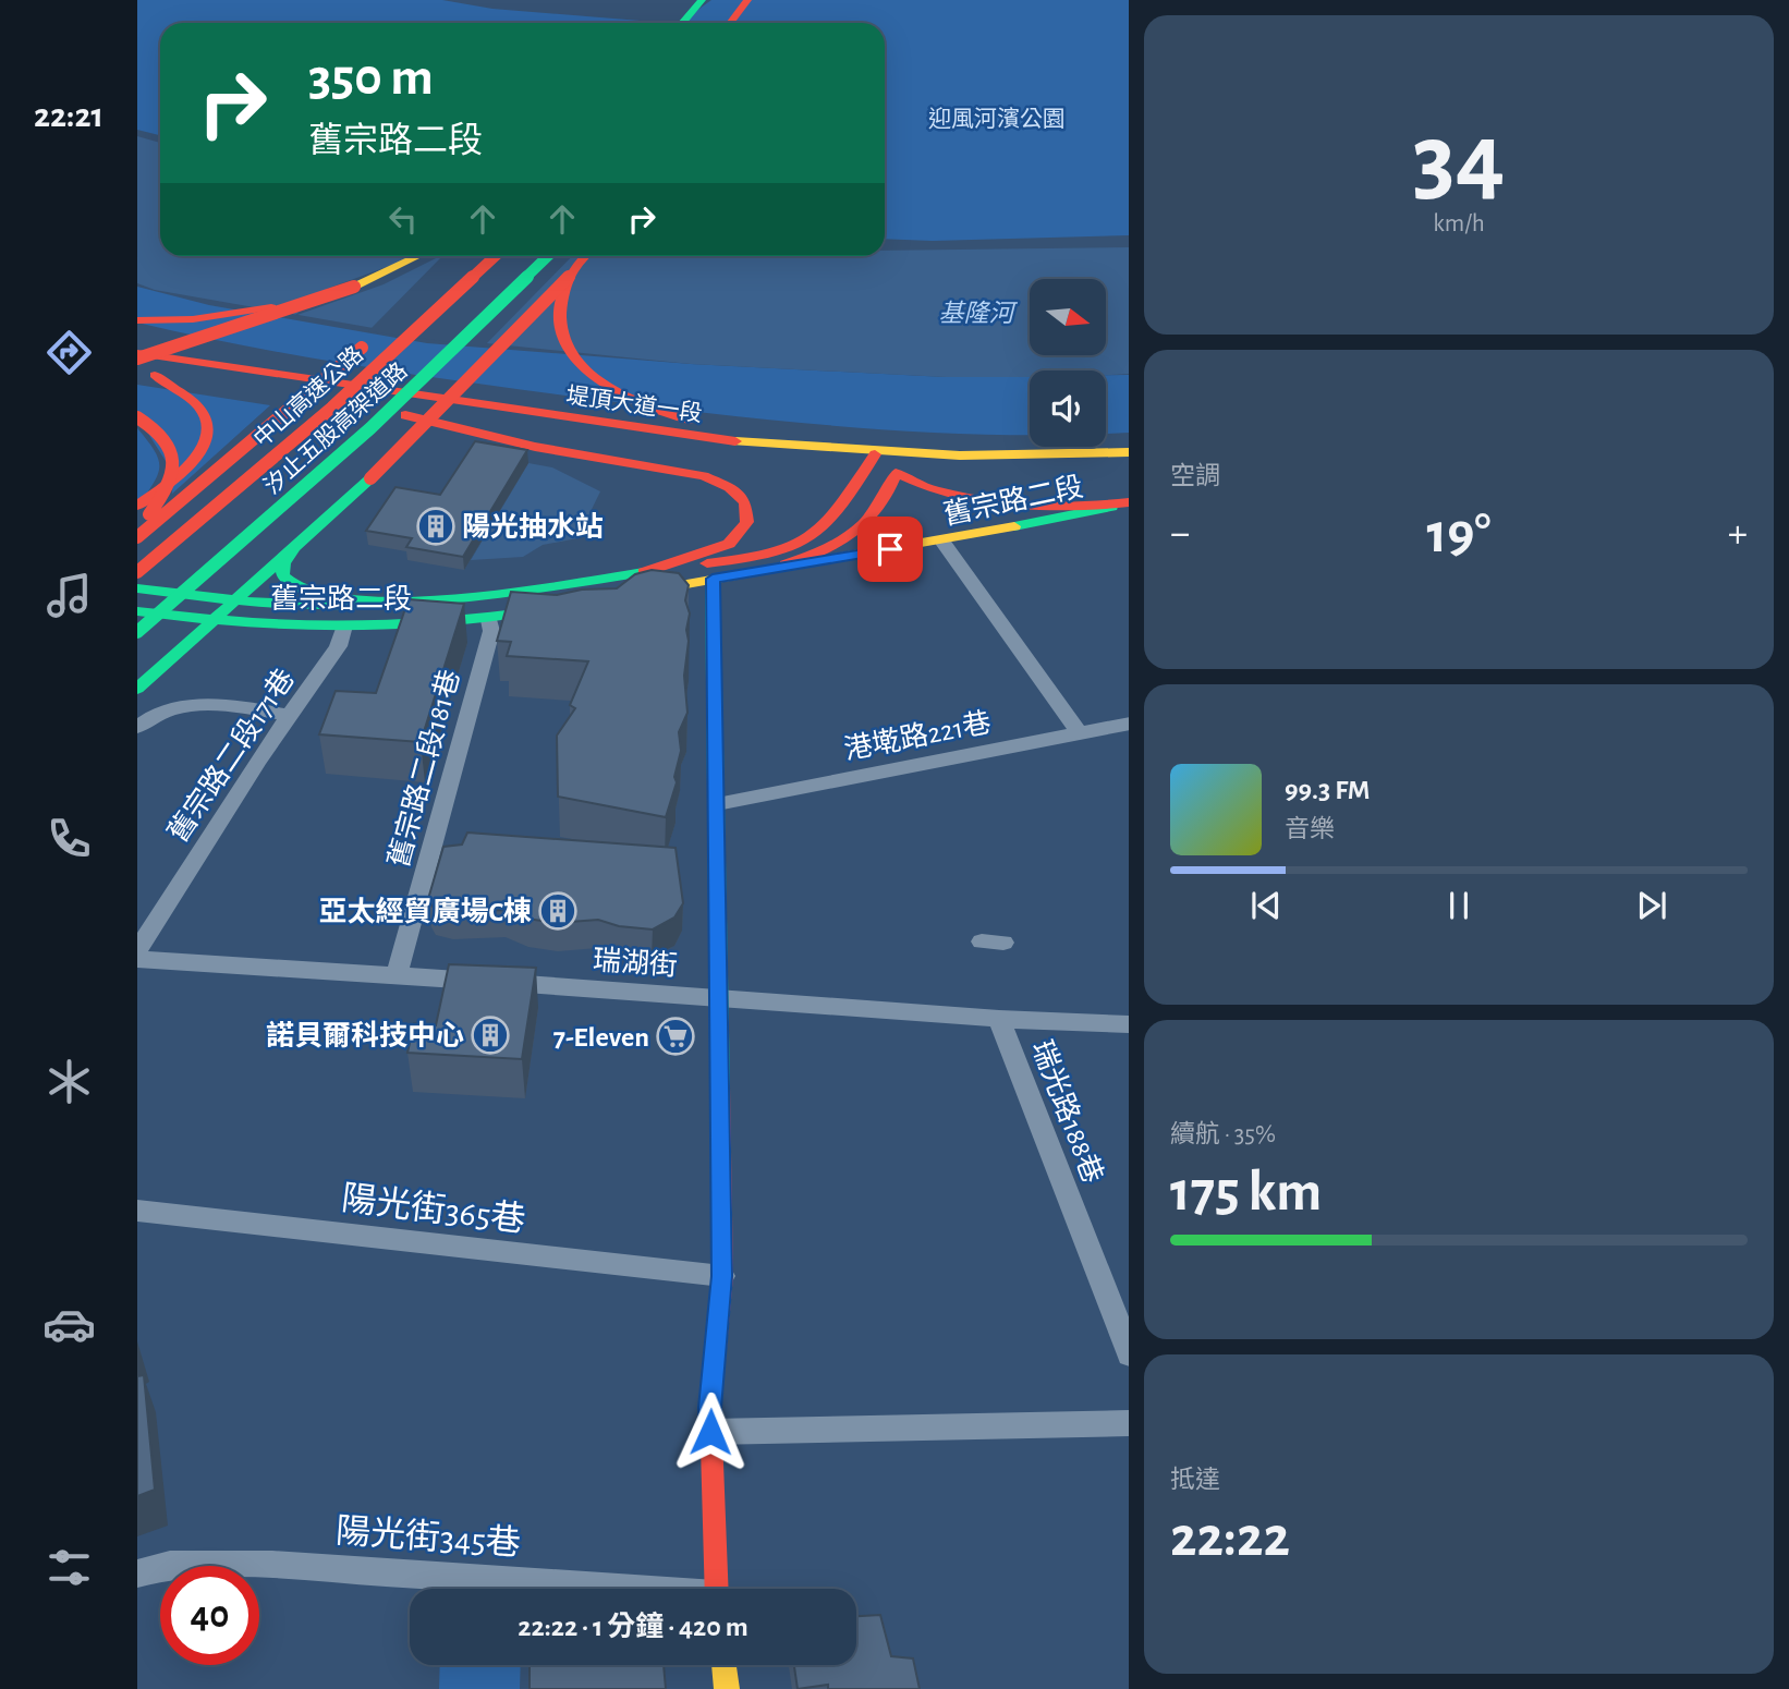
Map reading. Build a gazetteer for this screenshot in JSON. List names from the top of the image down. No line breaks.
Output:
{"streets":{"main road":["中山高速公路","堤頂大道一段","汐止五股高架道路","舊宗路二段"],"street":["港墘路221巷","舊宗路二段171巷","舊宗路二段181巷","瑞湖街","瑞光路188巷","陽光街365巷","陽光街345巷"]},"crossings":[["中山高速公路","堤頂大道一段"],["舊宗路二段","舊宗路二段171巷"],["舊宗路二段","舊宗路二段181巷"],["舊宗路二段181巷","瑞湖街"],["瑞湖街","瑞光路188巷"]],"water":["基隆河"],"parks":["迎風河濱公園"],"places":{"building":["陽光抽水站","亞太經貿廣場C棟","諾貝爾科技中心"],"supermarket":["7-Eleven"]},"north":"right","page":{"tabs":"22:21","tile":[["34","km/h"],"空調",["續航 · 35%","175 km"],["抵達","22:22"]],"turn":["350 m","舊宗路二段"],"heat":["−","19°","+"],"song":["99.3 FM","音樂"],"limit":"40","trip":"22:22 · 1 分鐘 · 420 m"}}
